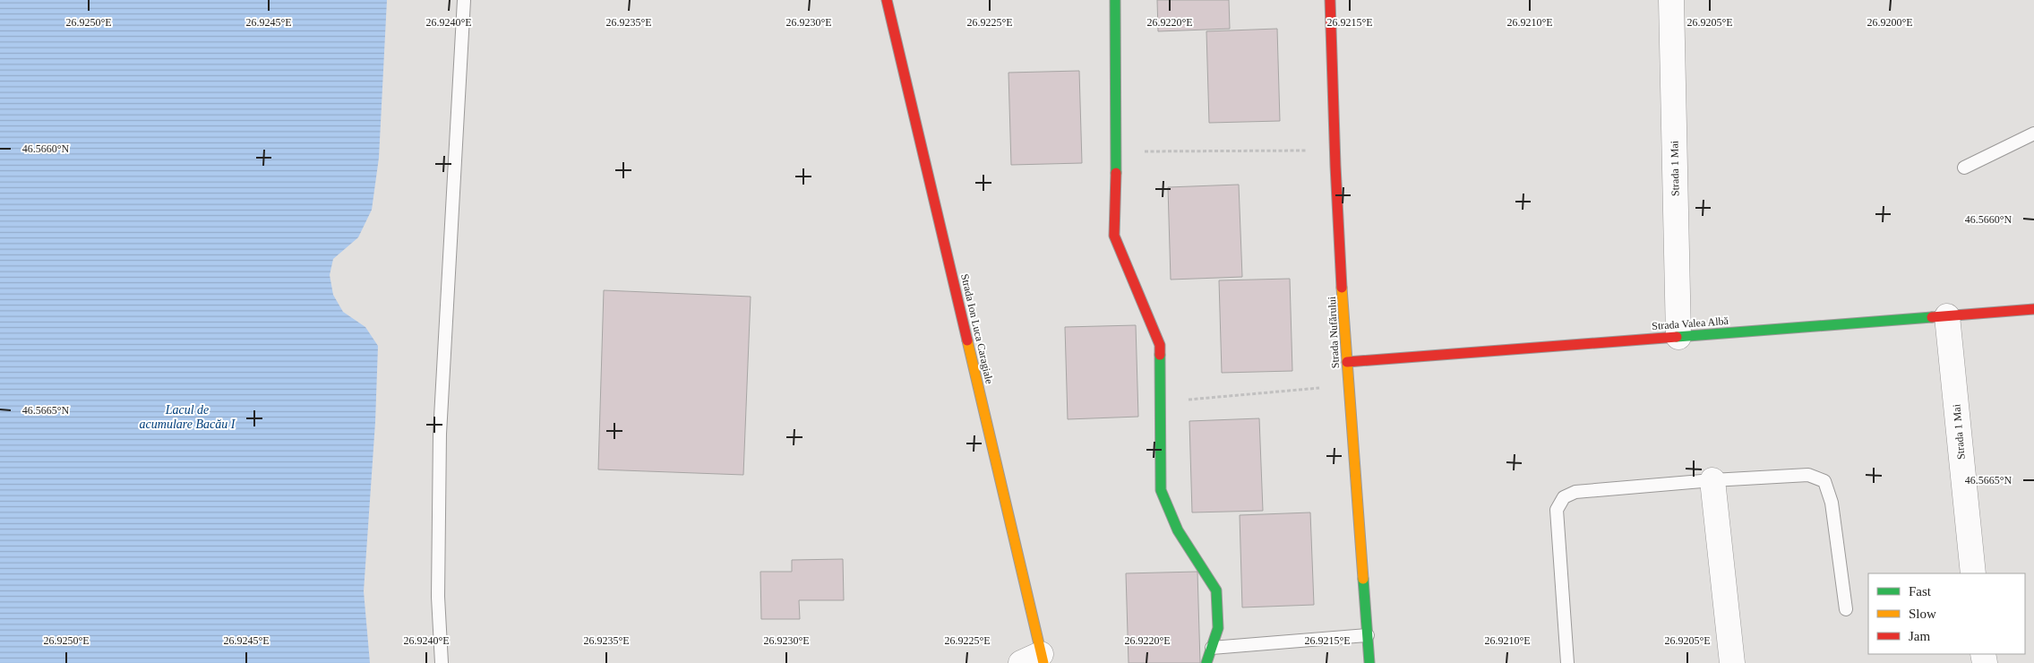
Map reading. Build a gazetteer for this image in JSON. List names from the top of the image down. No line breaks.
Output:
{"streets":{"street":["Strada 1 Mai","Strada Valea Albă","Strada Ion Luca Caragiale","Strada Nufărului"]},"crossings":[["Strada 1 Mai","Strada Valea Albă"],["Strada Valea Albă","Strada Nufărului"]],"water":["Lacul de acumulare Bacău I"],"legend":["Fast","Slow","Jam"],"coordinates":["26.9250°E","26.9245°E","26.9240°E","26.9235°E","26.9230°E","26.9225°E","26.9220°E","26.9215°E","26.9210°E","26.9205°E","26.9200°E","46.5660°N","46.5665°N"]}
